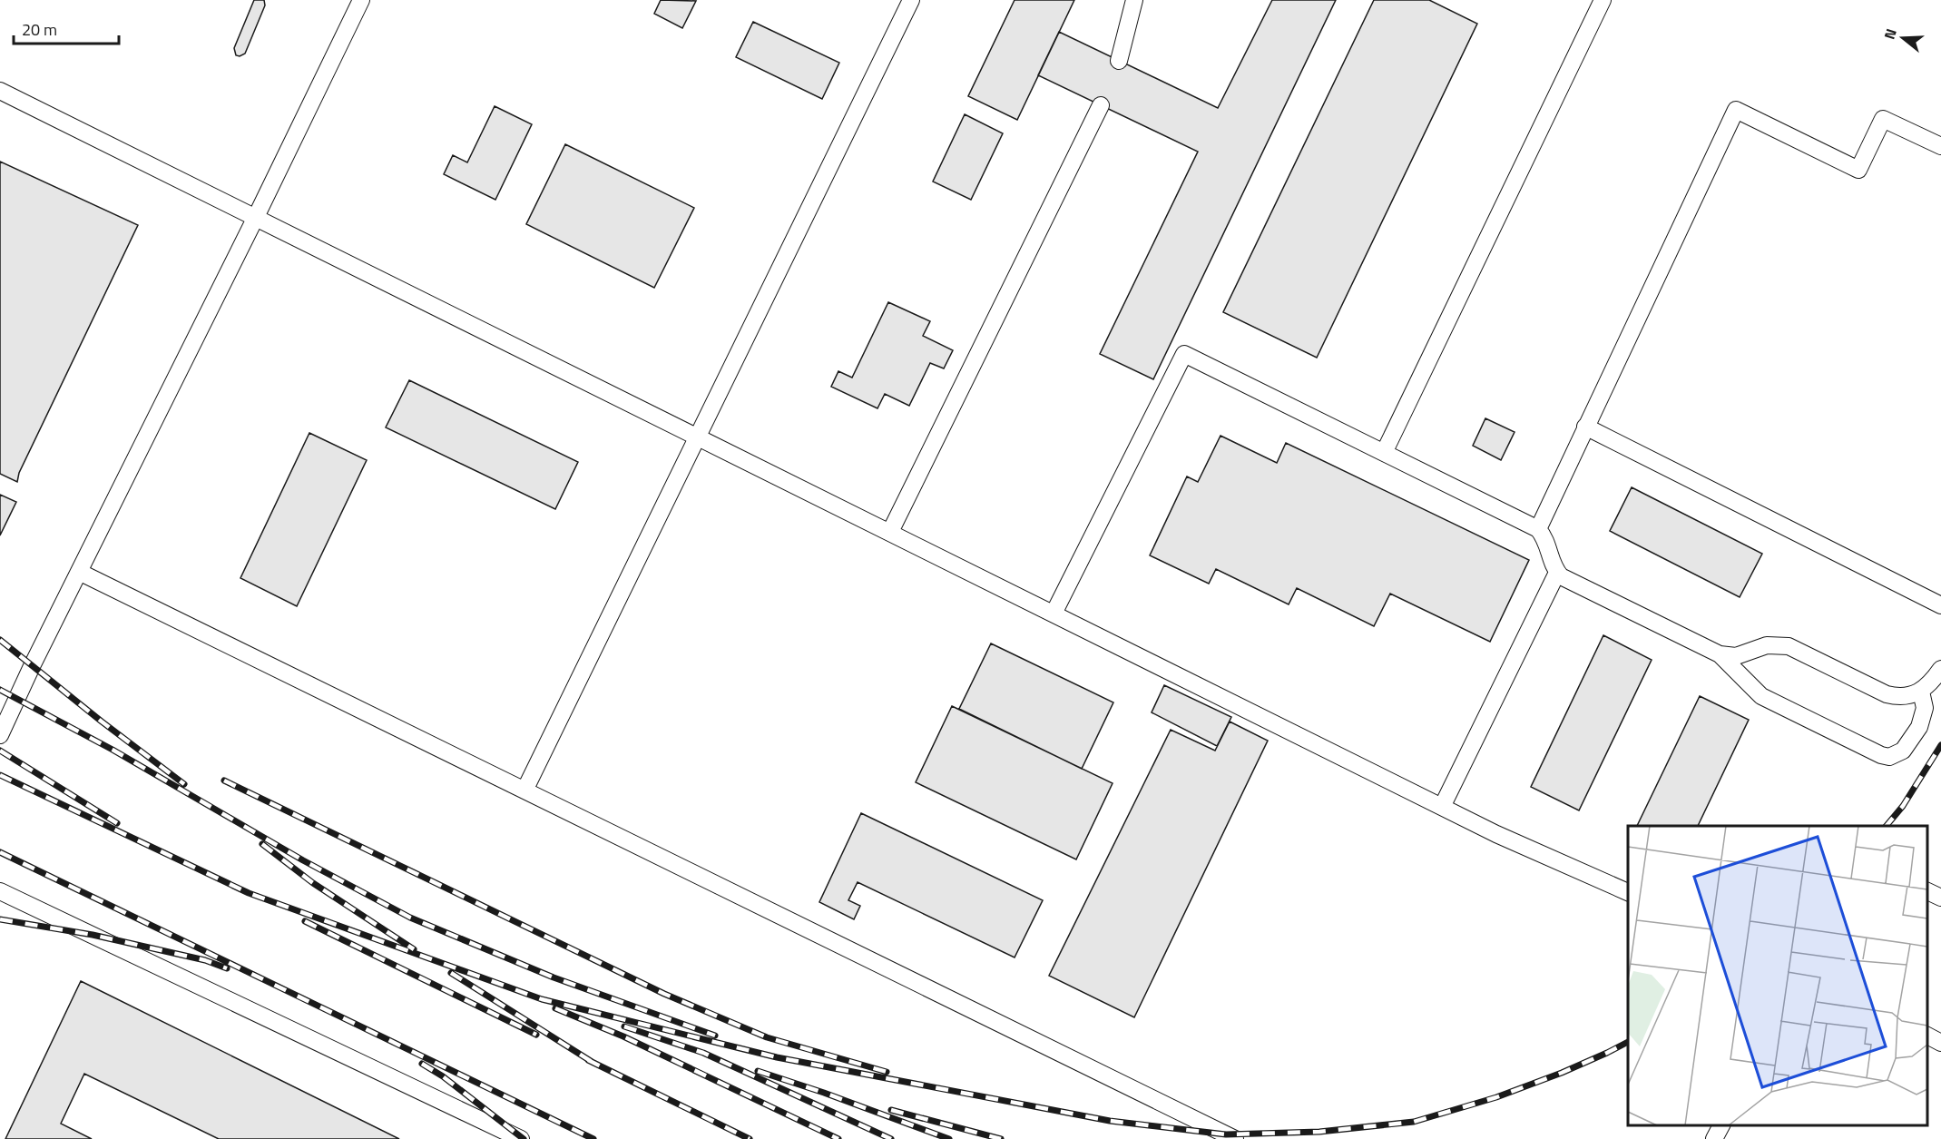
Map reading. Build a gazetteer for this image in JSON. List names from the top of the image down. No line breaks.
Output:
{"scale_bar":"20 m","north":"left"}
